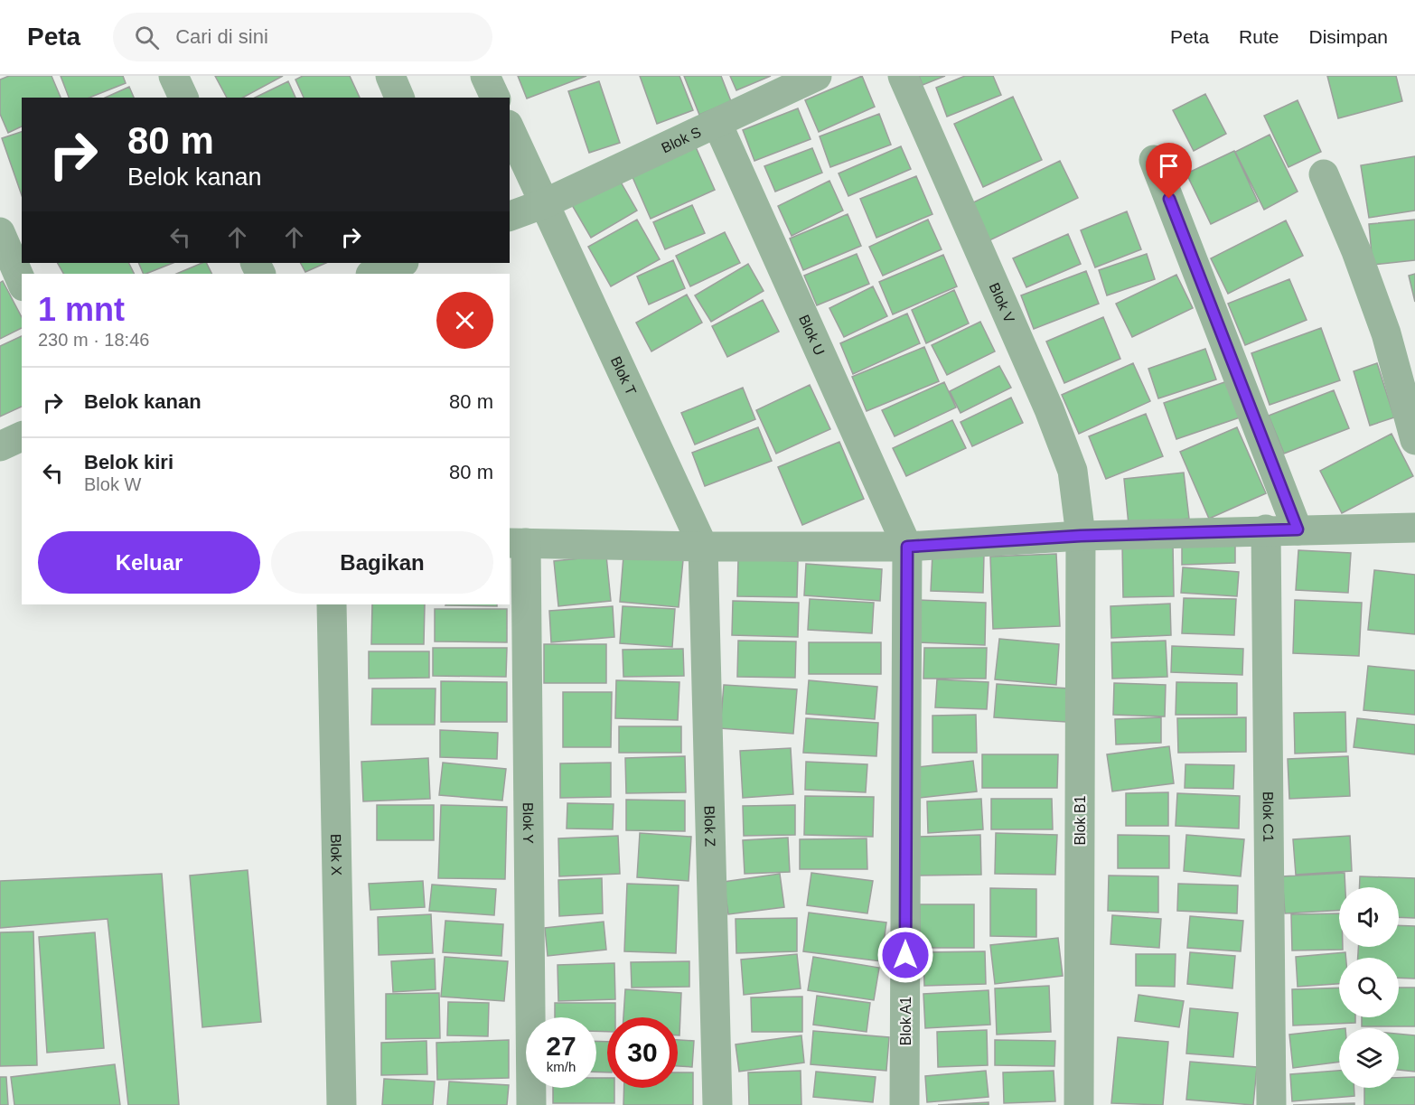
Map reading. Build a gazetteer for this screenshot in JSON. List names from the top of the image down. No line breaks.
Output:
{"streets":{"street":["Blok S","Blok V","Blok U","Blok T","Blok C1","Blok B1","Blok Y","Blok Z","Blok X","Blok A1"]},"crossings":[["Blok S","Blok U"],["Blok S","Blok T"],["Blok V","Blok B1"],["Blok U","Blok A1"],["Blok T","Blok Z"]],"page":{"header":"Peta","search":"Cari di sini","nav":["Peta","Rute","Disimpan"],"turn":["80 m","Belok kanan"],"heading":["1 mnt","230 m · 18:46"],"list":[{"name":"Belok kanan","value":"80 m"},{"name":"Belok kiri","note":"Blok W","value":"80 m"}],"buttons":["Keluar","Bagikan"],"speed":"27 km/h","limit":"30"}}
